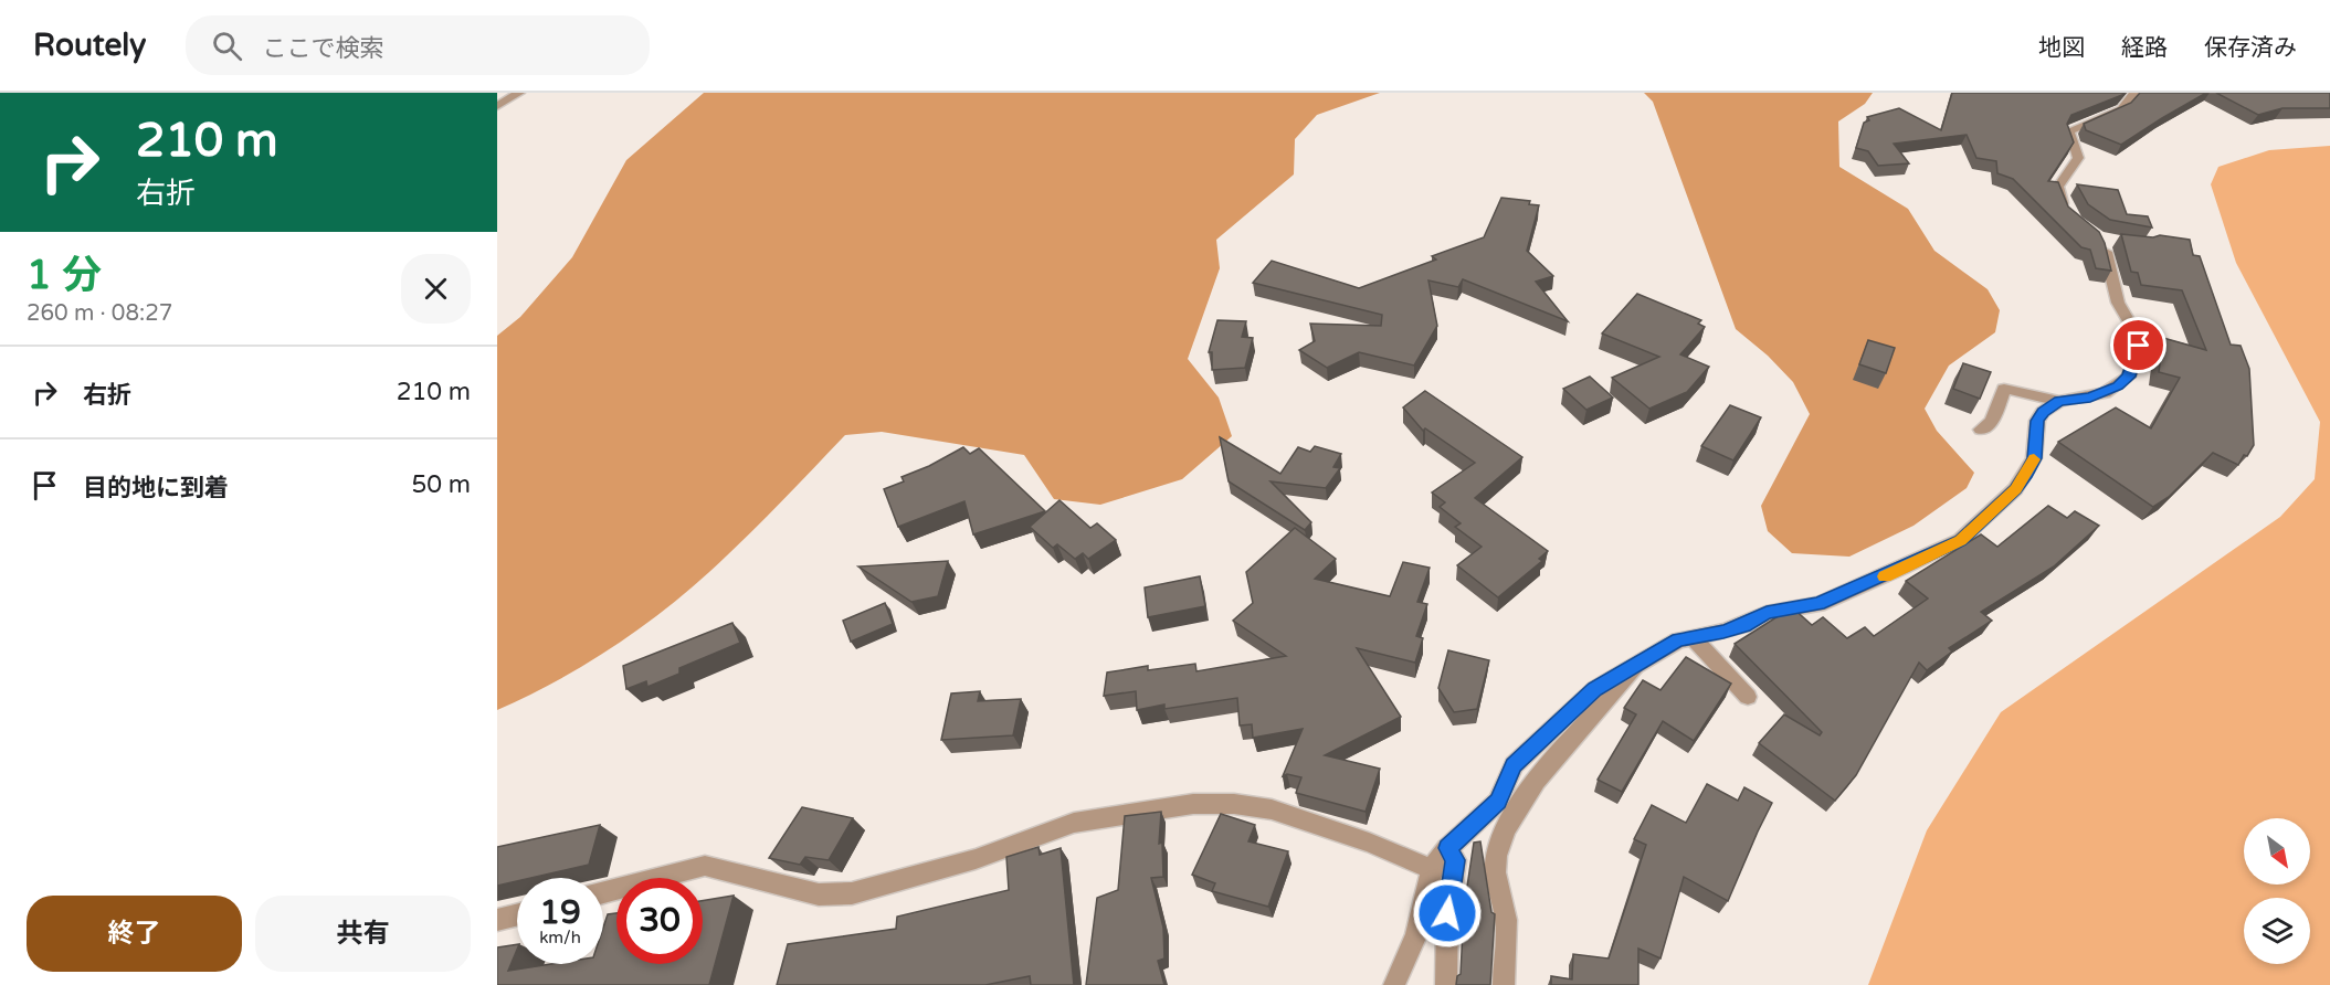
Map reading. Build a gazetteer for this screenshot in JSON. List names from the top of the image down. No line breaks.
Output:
{"north":"bottom right","page":{"header":"Routely","search":"ここで検索","nav":["地図","経路","保存済み"],"turn":["210 m","右折"],"heading":["1 分","260 m · 08:27"],"list":[{"name":"右折","value":"210 m"},{"name":"目的地に到着","value":"50 m"}],"speed":"19 km/h","limit":"30","buttons":["終了","共有"]}}
